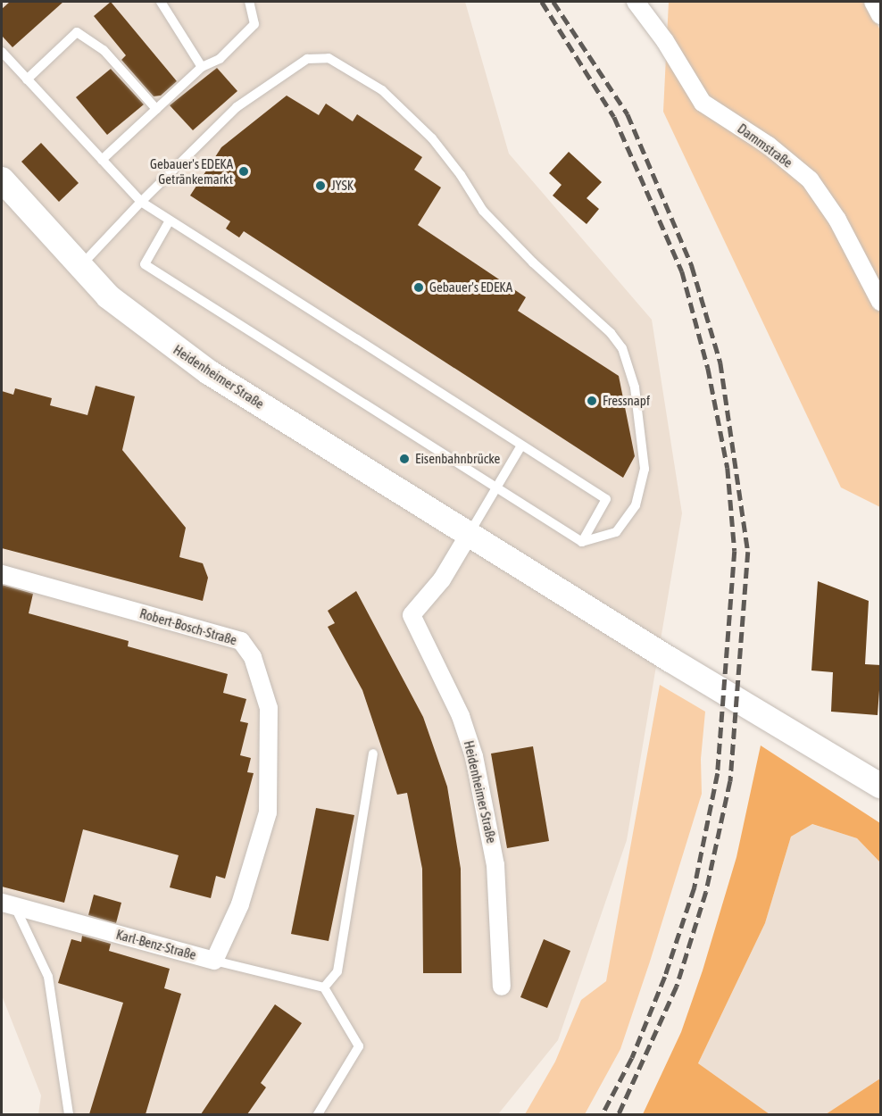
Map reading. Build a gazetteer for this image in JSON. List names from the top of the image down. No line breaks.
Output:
{"streets":{"main road":["Heidenheimer Straße"],"street":["Dammstraße","Robert-Bosch-Straße","Karl-Benz-Straße"]},"crossings":[["Robert-Bosch-Straße","Karl-Benz-Straße"]],"places":["Gebauer's EDEKA Getränkemarkt","JYSK","Gebauer's EDEKA","Fressnapf","Eisenbahnbrücke"]}
